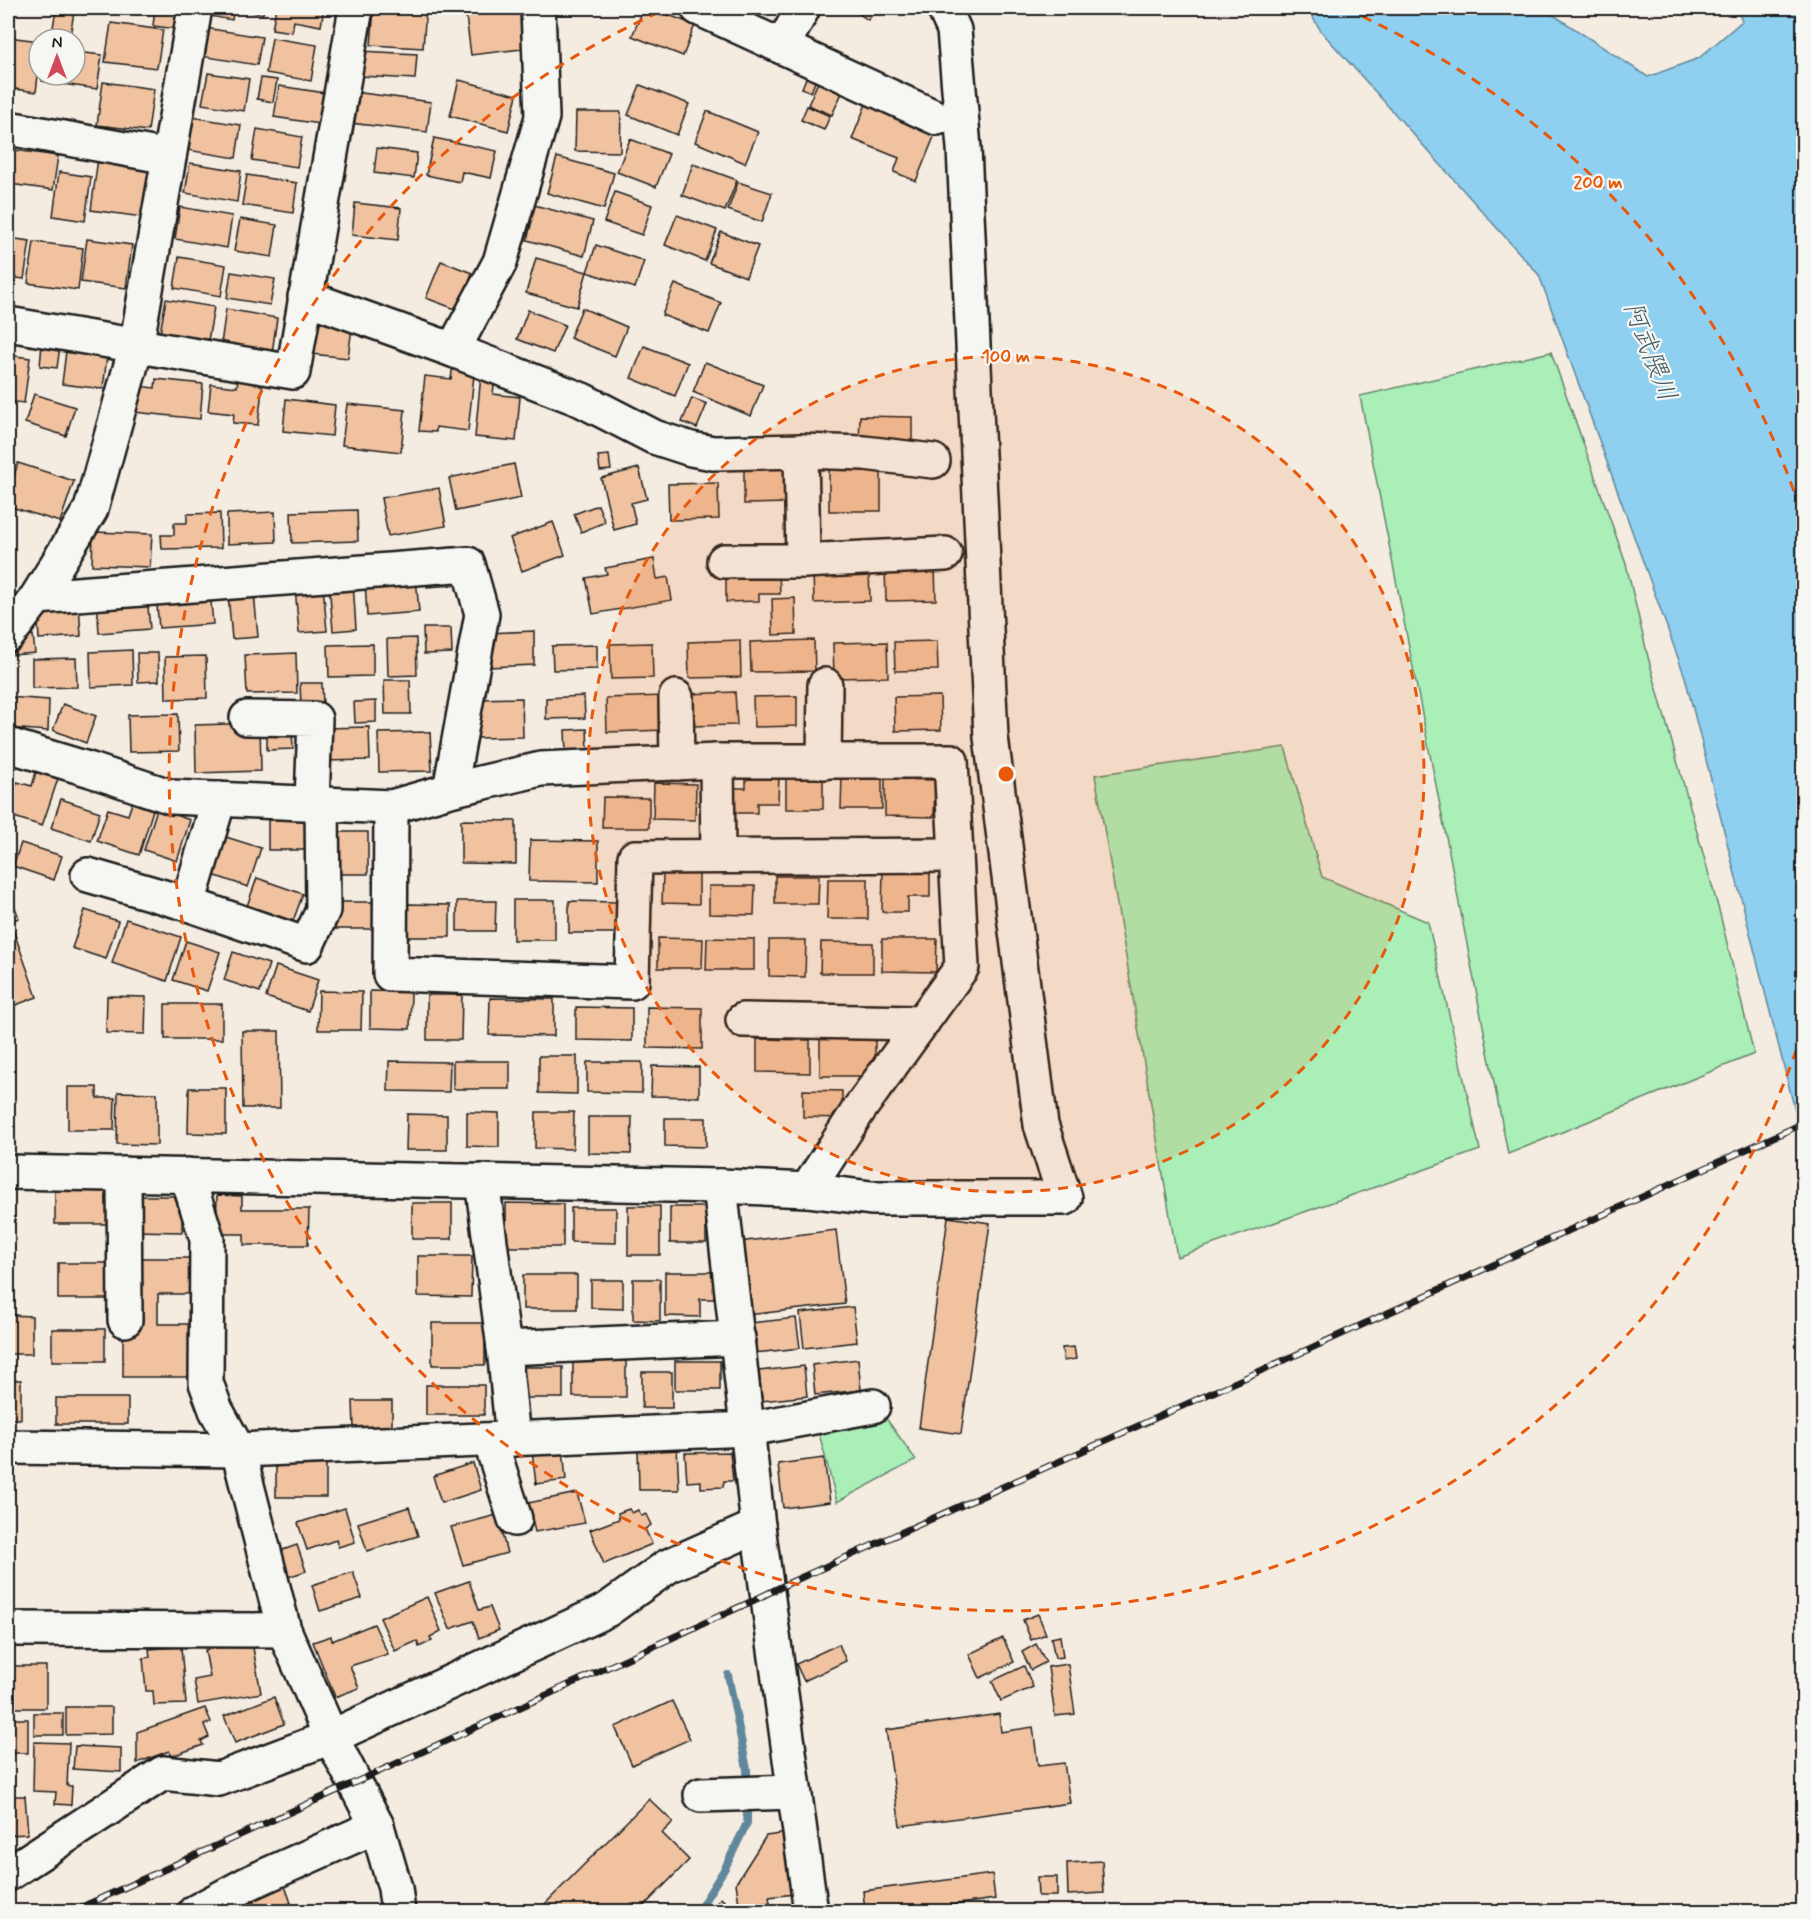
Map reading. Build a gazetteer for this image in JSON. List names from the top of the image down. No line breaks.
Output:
{"water":["阿武隈川"],"north":"top","rings":["200 m","100 m"]}
